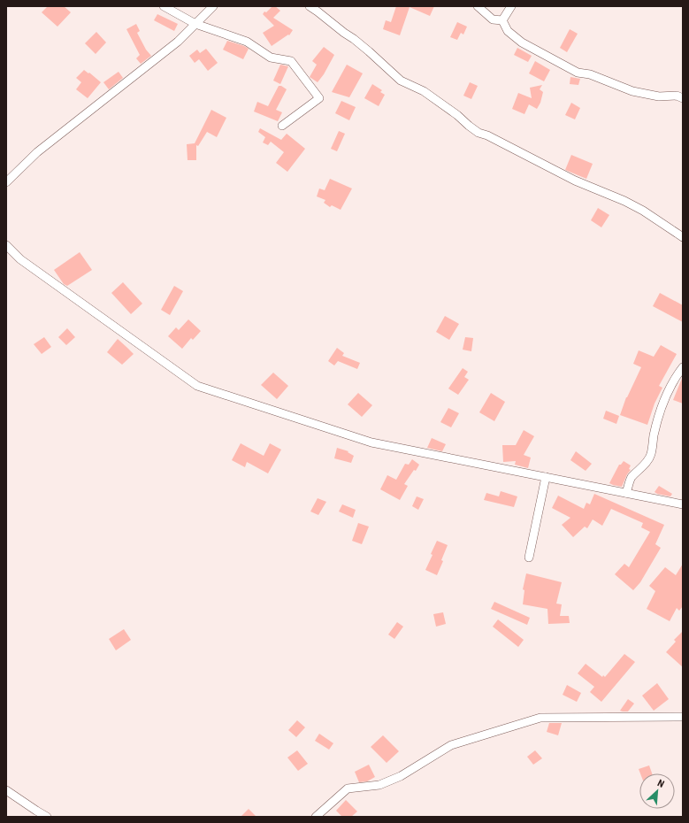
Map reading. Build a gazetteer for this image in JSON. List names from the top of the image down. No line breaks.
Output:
{"north":"top right"}
